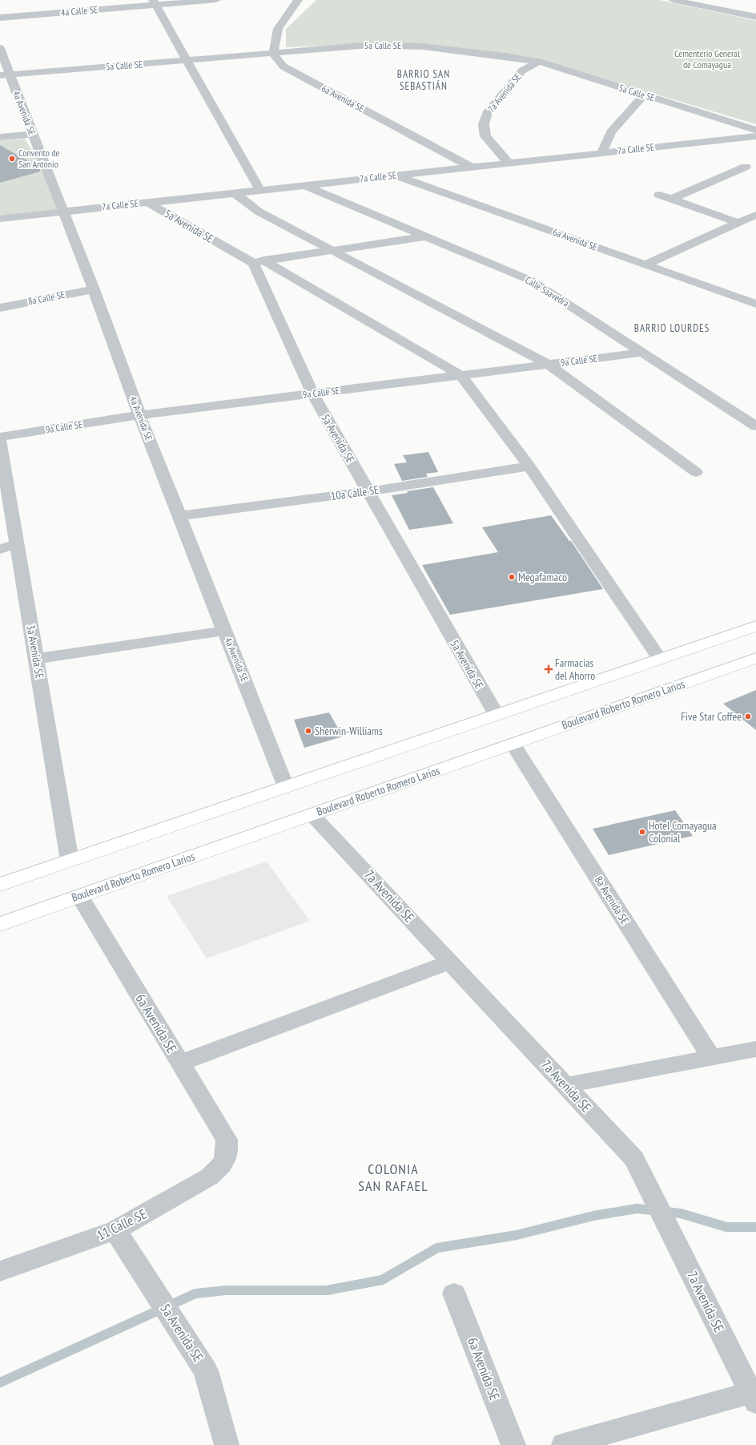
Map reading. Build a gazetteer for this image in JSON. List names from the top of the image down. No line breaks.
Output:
{"streets":{"main road":["Boulevard Roberto Romero Larios"],"street":["4a Calle SE","5a Calle SE","7a Avenida SE","6a Avenida SE","4a Avenida SE","7a Calle SE","5a Avenida SE","Calle Saavedra","8a Calle SE","9a Calle SE","10a Calle SE","3a Avenida SE","8a Avenida SE","11 Calle SE"]},"crossings":[["5a Calle SE","7a Avenida SE"],["5a Calle SE","6a Avenida SE"],["5a Calle SE","4a Avenida SE"],["7a Avenida SE","7a Calle SE"],["7a Avenida SE","Boulevard Roberto Romero Larios"],["6a Avenida SE","7a Calle SE"],["6a Avenida SE","Boulevard Roberto Romero Larios"],["6a Avenida SE","11 Calle SE"],["4a Avenida SE","7a Calle SE"],["4a Avenida SE","8a Calle SE"],["4a Avenida SE","9a Calle SE"],["4a Avenida SE","10a Calle SE"],["7a Calle SE","5a Avenida SE"],["7a Calle SE","Calle Saavedra"],["5a Avenida SE","9a Calle SE"],["5a Avenida SE","10a Calle SE"],["5a Avenida SE","11 Calle SE"],["Calle Saavedra","9a Calle SE"],["Boulevard Roberto Romero Larios","8a Avenida SE"]],"districts":["BARRIO SAN SEBASTIÁN","BARRIO LOURDES","COLONIA SAN RAFAEL"],"parks":["Cementerio General de Comayagua"],"places":{"other":["Convento de San Antonio","Megafamaco","Five Star Coffee","Sherwin-Williams","Hotel Comayagua Colonial"],"health":["Farmacias del Ahorro"]}}
